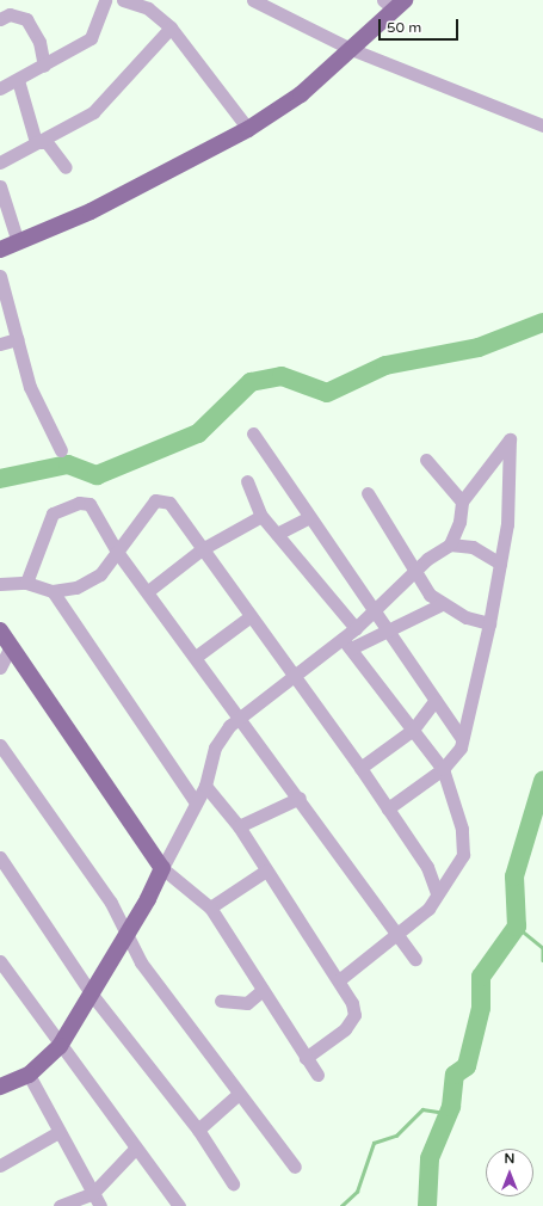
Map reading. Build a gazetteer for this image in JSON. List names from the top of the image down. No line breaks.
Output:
{"scale_bar":"50 m","north":"top"}
